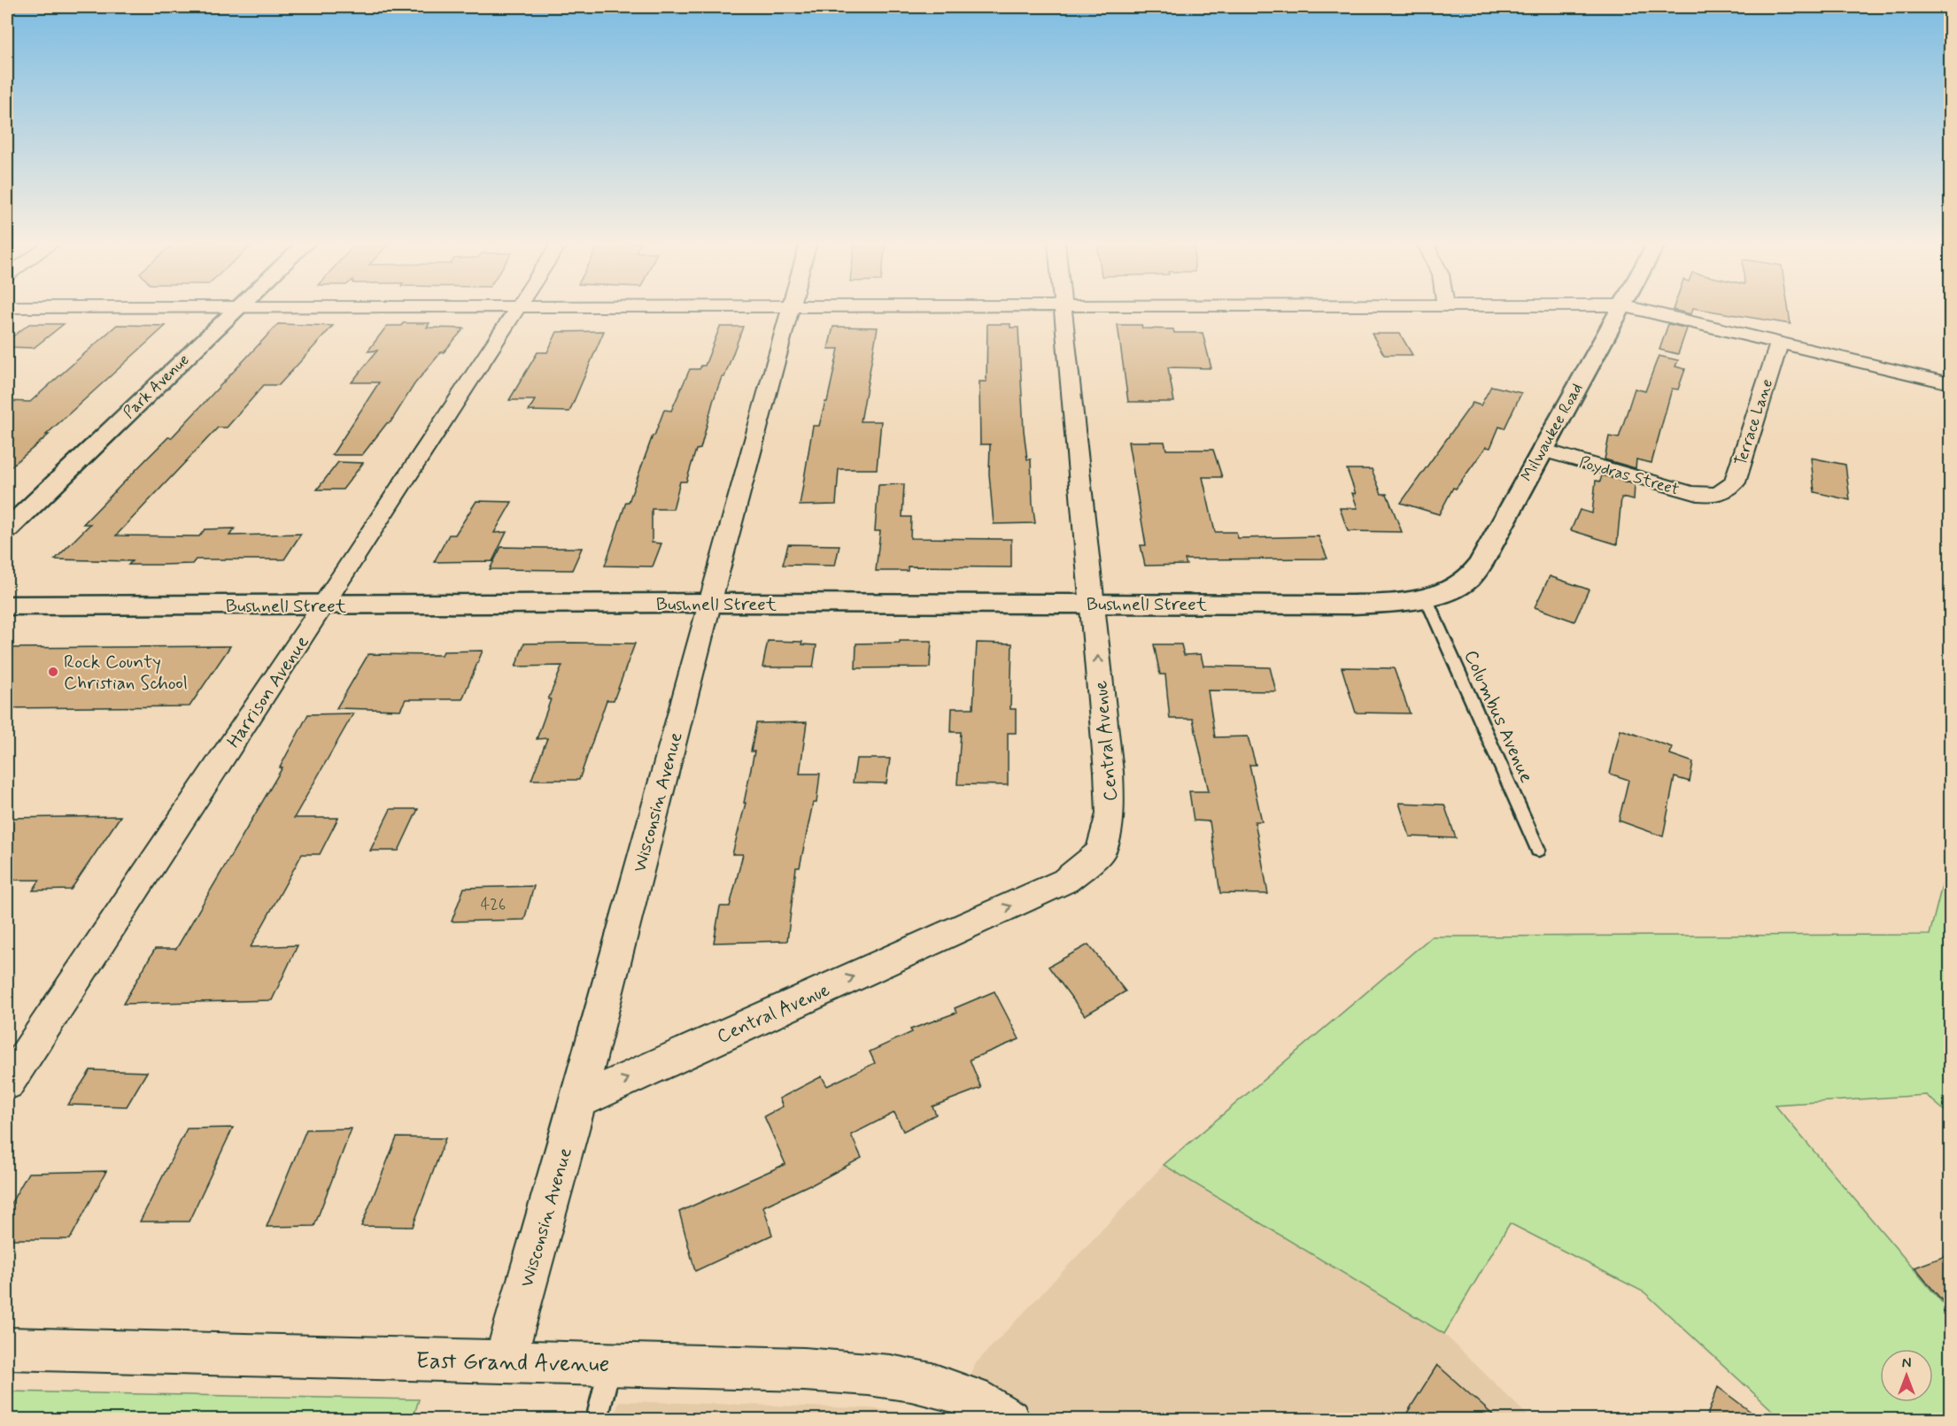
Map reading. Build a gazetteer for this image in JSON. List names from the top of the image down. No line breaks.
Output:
{"streets":{"street":["Park Avenue","Terrace Lane","Milwaukee Road","Poydras Street","Bushnell Street","Harrison Avenue","Central Avenue","Wisconsin Avenue","East Grand Avenue"],"lane":["Columbus Avenue"]},"crossings":[["Terrace Lane","Poydras Street"],["Milwaukee Road","Poydras Street"],["Milwaukee Road","Bushnell Street"],["Milwaukee Road","Columbus Avenue"],["Bushnell Street","Harrison Avenue"],["Bushnell Street","Columbus Avenue"],["Bushnell Street","Central Avenue"],["Bushnell Street","Wisconsin Avenue"],["Central Avenue","Wisconsin Avenue"],["Wisconsin Avenue","East Grand Avenue"]],"one_way":["Central Avenue"],"places":["Rock County Christian School"],"house_numbers":["426"],"north":"top"}
